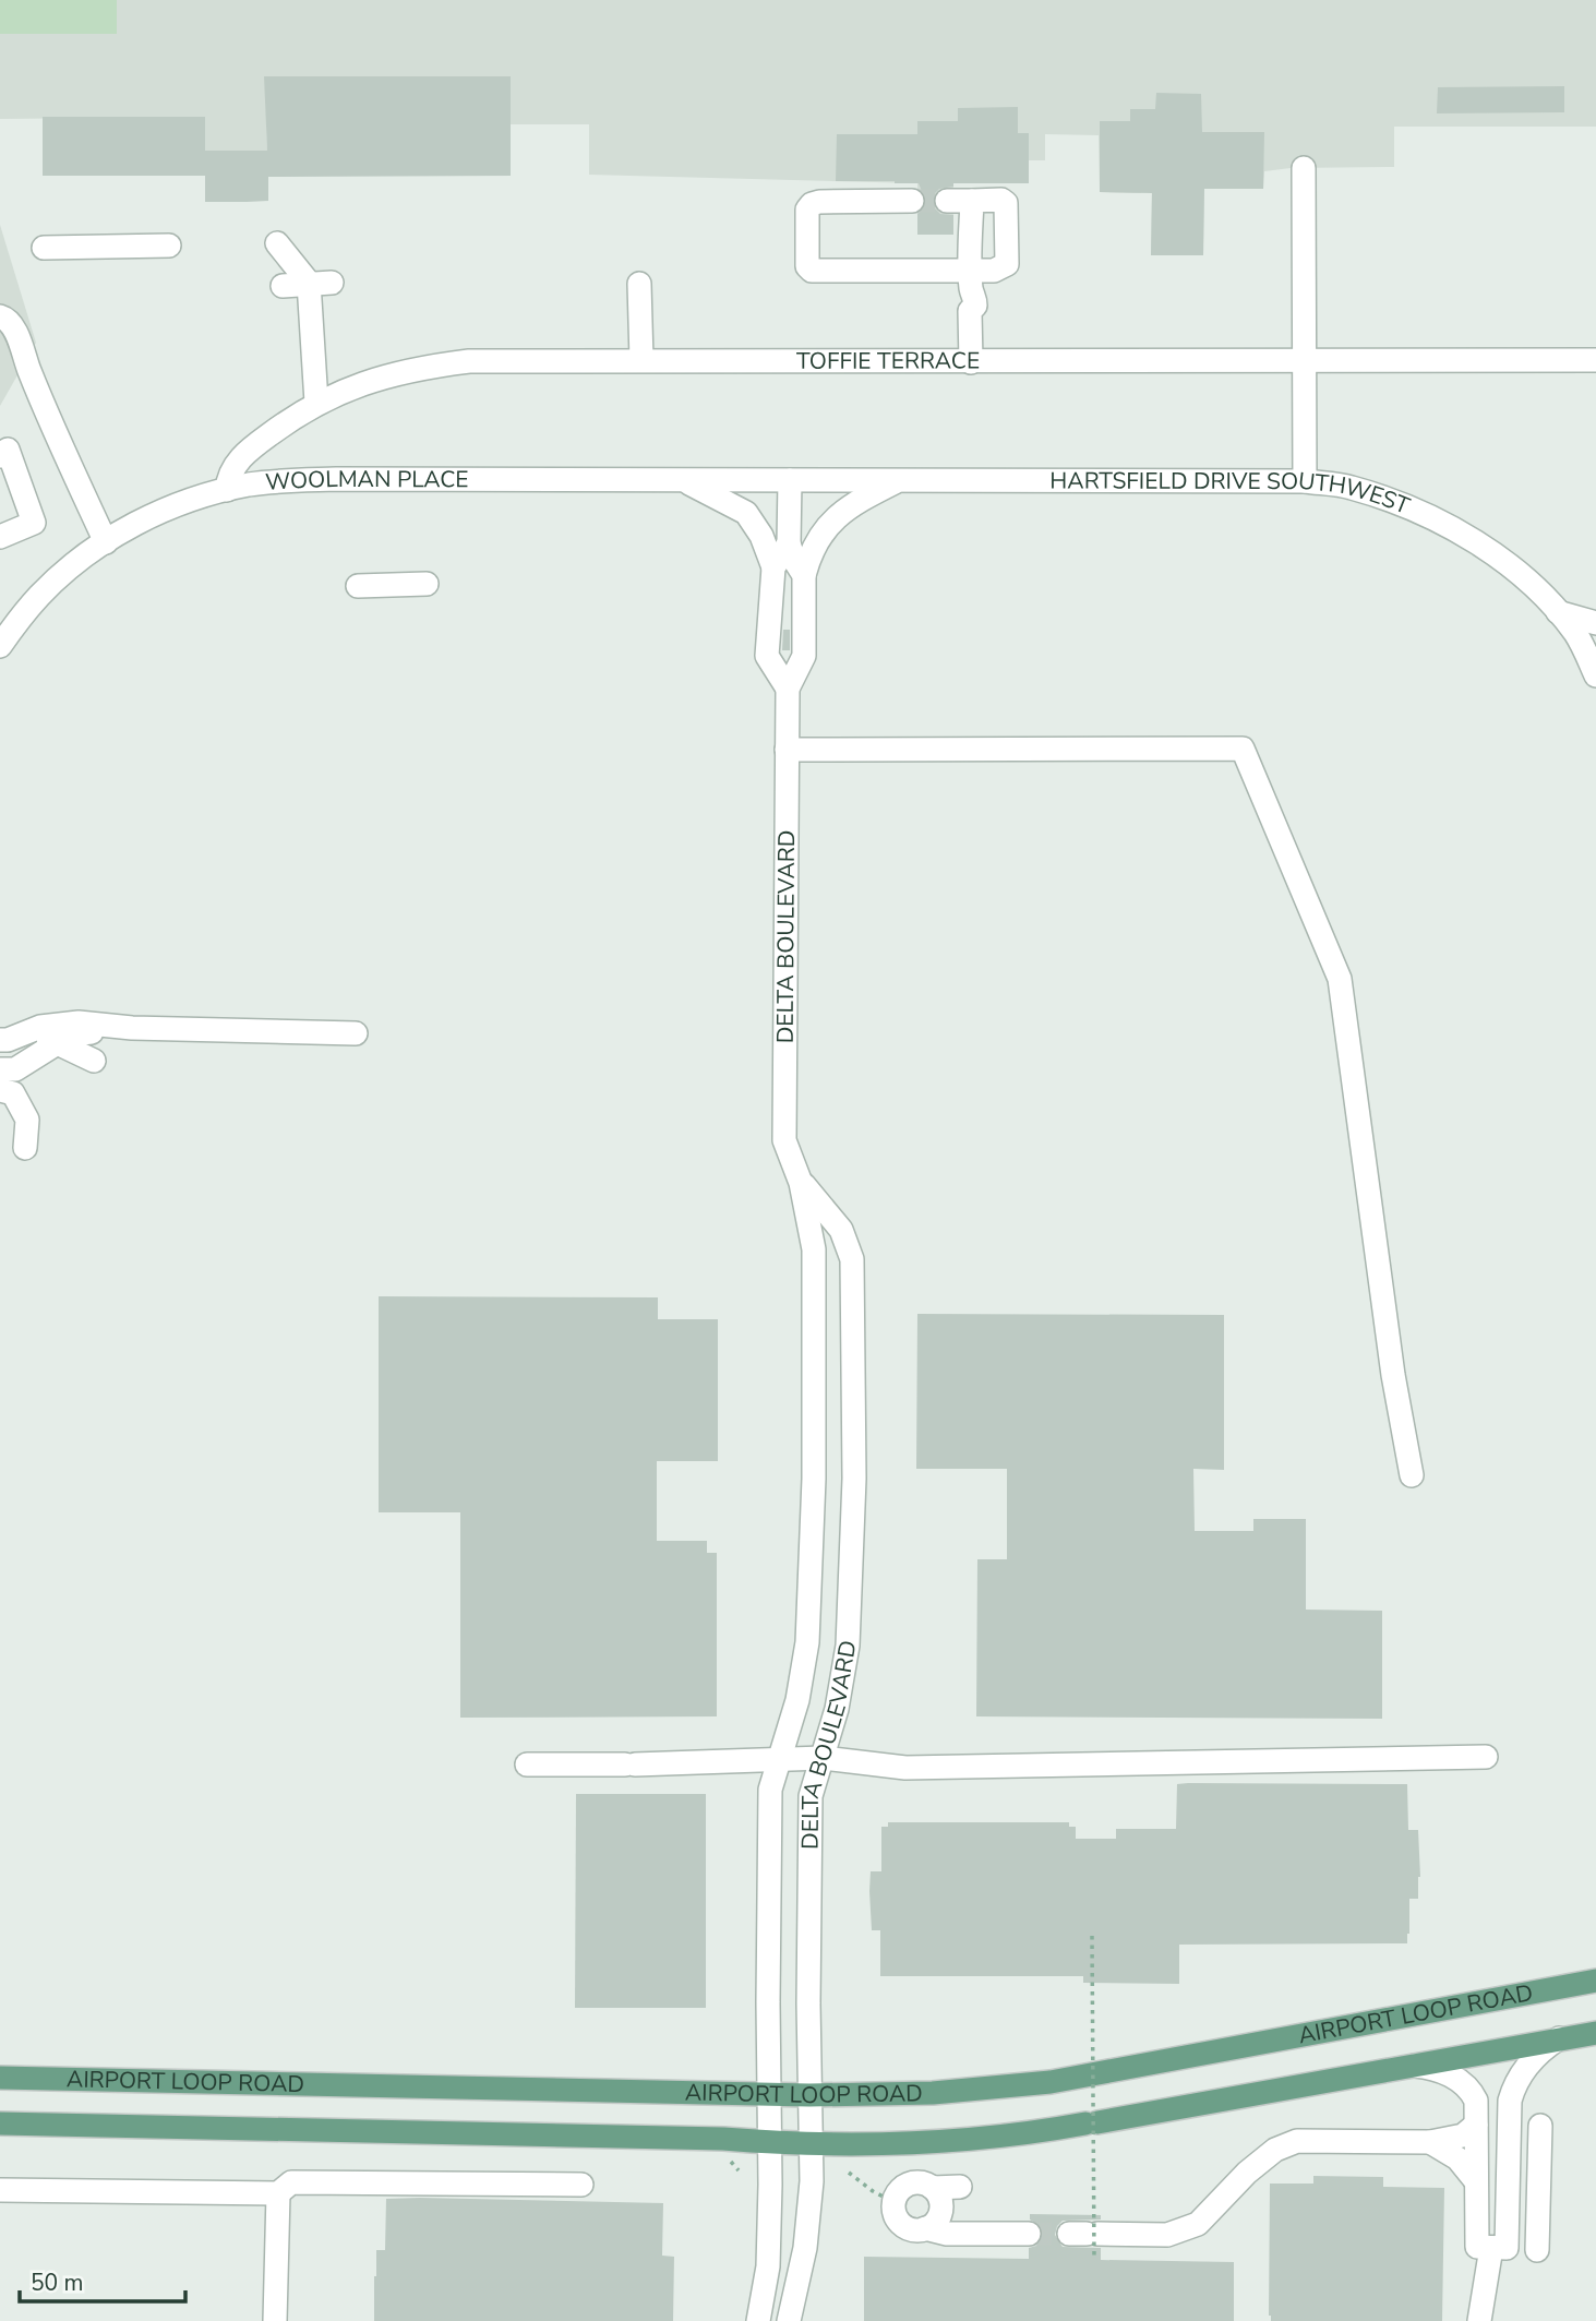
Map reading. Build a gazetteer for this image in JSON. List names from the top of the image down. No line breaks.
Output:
{"streets":{"main road":["AIRPORT LOOP ROAD"],"street":["TOFFIE TERRACE","WOOLMAN PLACE","HARTSFIELD DRIVE SOUTHWEST","DELTA BOULEVARD"]},"crossings":[["TOFFIE TERRACE","WOOLMAN PLACE"],["WOOLMAN PLACE","HARTSFIELD DRIVE SOUTHWEST"],["WOOLMAN PLACE","DELTA BOULEVARD"],["HARTSFIELD DRIVE SOUTHWEST","DELTA BOULEVARD"],["DELTA BOULEVARD","AIRPORT LOOP ROAD"]],"scale_bar":"50 m"}
